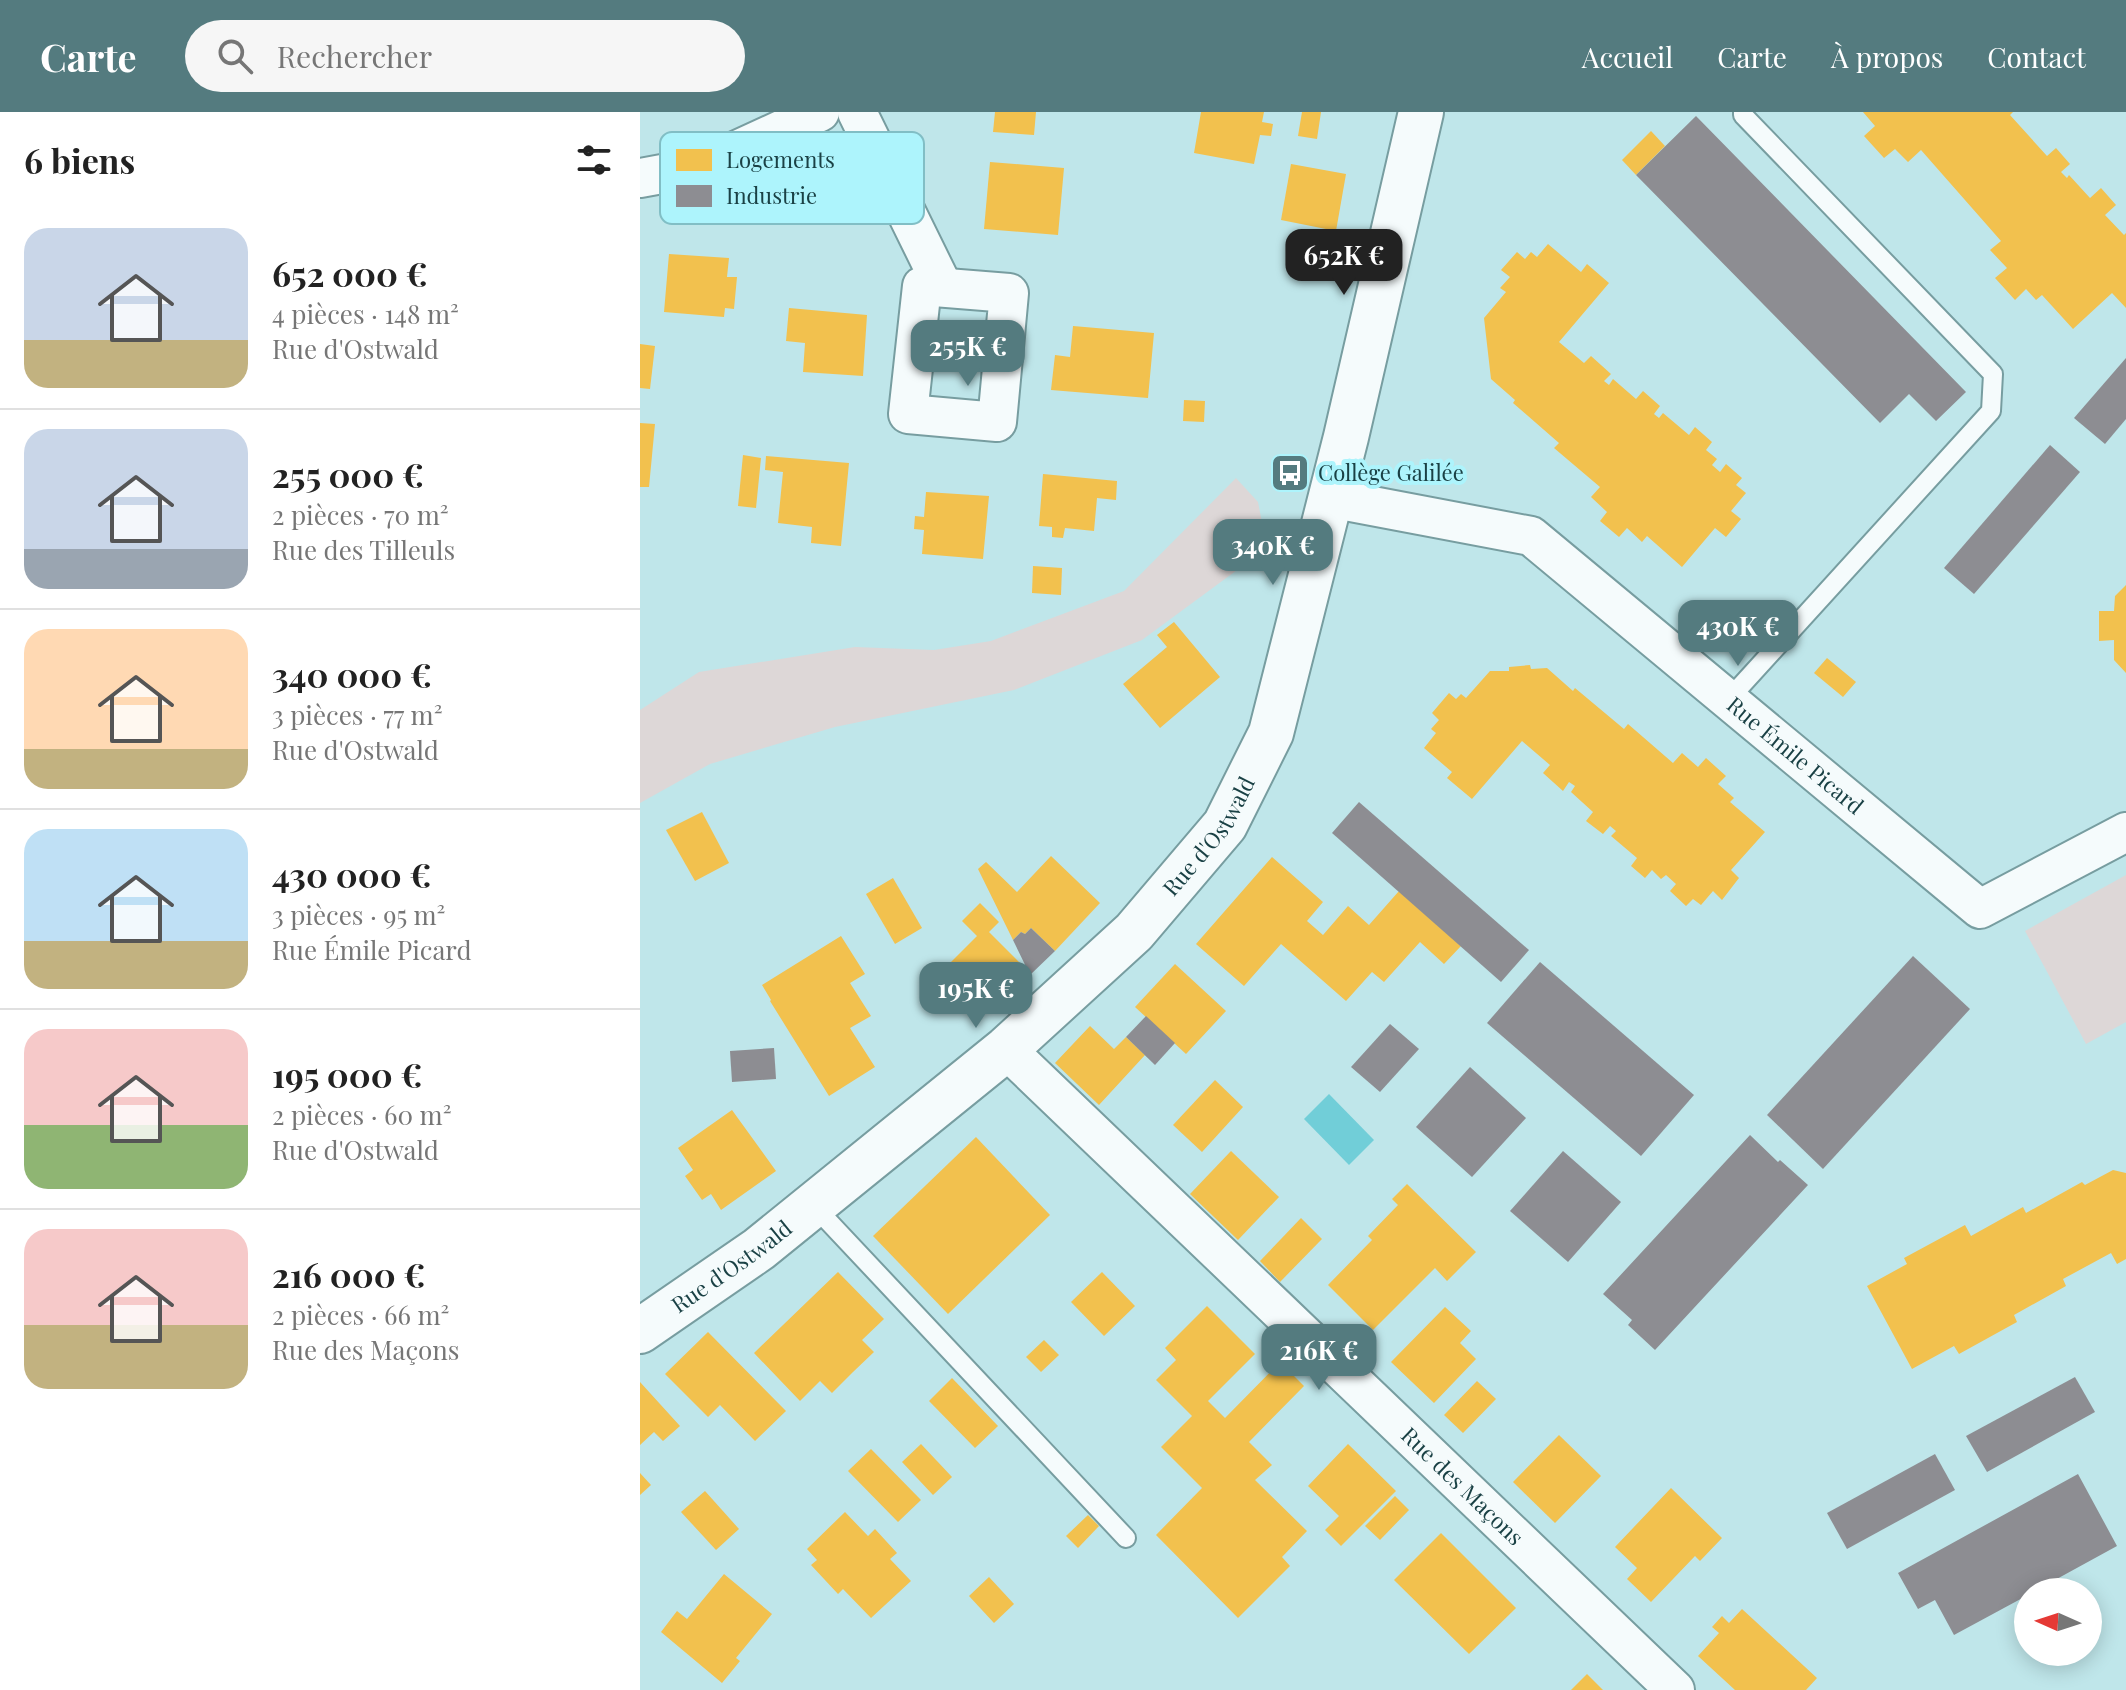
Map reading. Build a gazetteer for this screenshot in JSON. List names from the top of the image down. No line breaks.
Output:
{"streets":{"main road":["Rue d'Ostwald"],"street":["Rue Émile Picard","Rue des Maçons"]},"crossings":[["Rue Émile Picard","Rue d'Ostwald"],["Rue d'Ostwald","Rue des Maçons"]],"places":{"bus stop":["Collège Galilée"]},"legend":["Logements","Industrie"],"north":"left","page":{"header":"Carte","search":"Rechercher","nav":["Accueil","Carte","À propos","Contact"],"heading":"6 biens","list":[{"name":"652 000 €","note":"4 pièces · 148 m² · Rue d'Ostwald"},{"name":"255 000 €","note":"2 pièces · 70 m² · Rue des Tilleuls"},{"name":"340 000 €","note":"3 pièces · 77 m² · Rue d'Ostwald"},{"name":"430 000 €","note":"3 pièces · 95 m² · Rue Émile Picard"},{"name":"195 000 €","note":"2 pièces · 60 m² · Rue d'Ostwald"},{"name":"216 000 €","note":"2 pièces · 66 m² · Rue des Maçons"}],"price":["652K €","255K €","340K €","430K €","195K €","216K €"]}}
